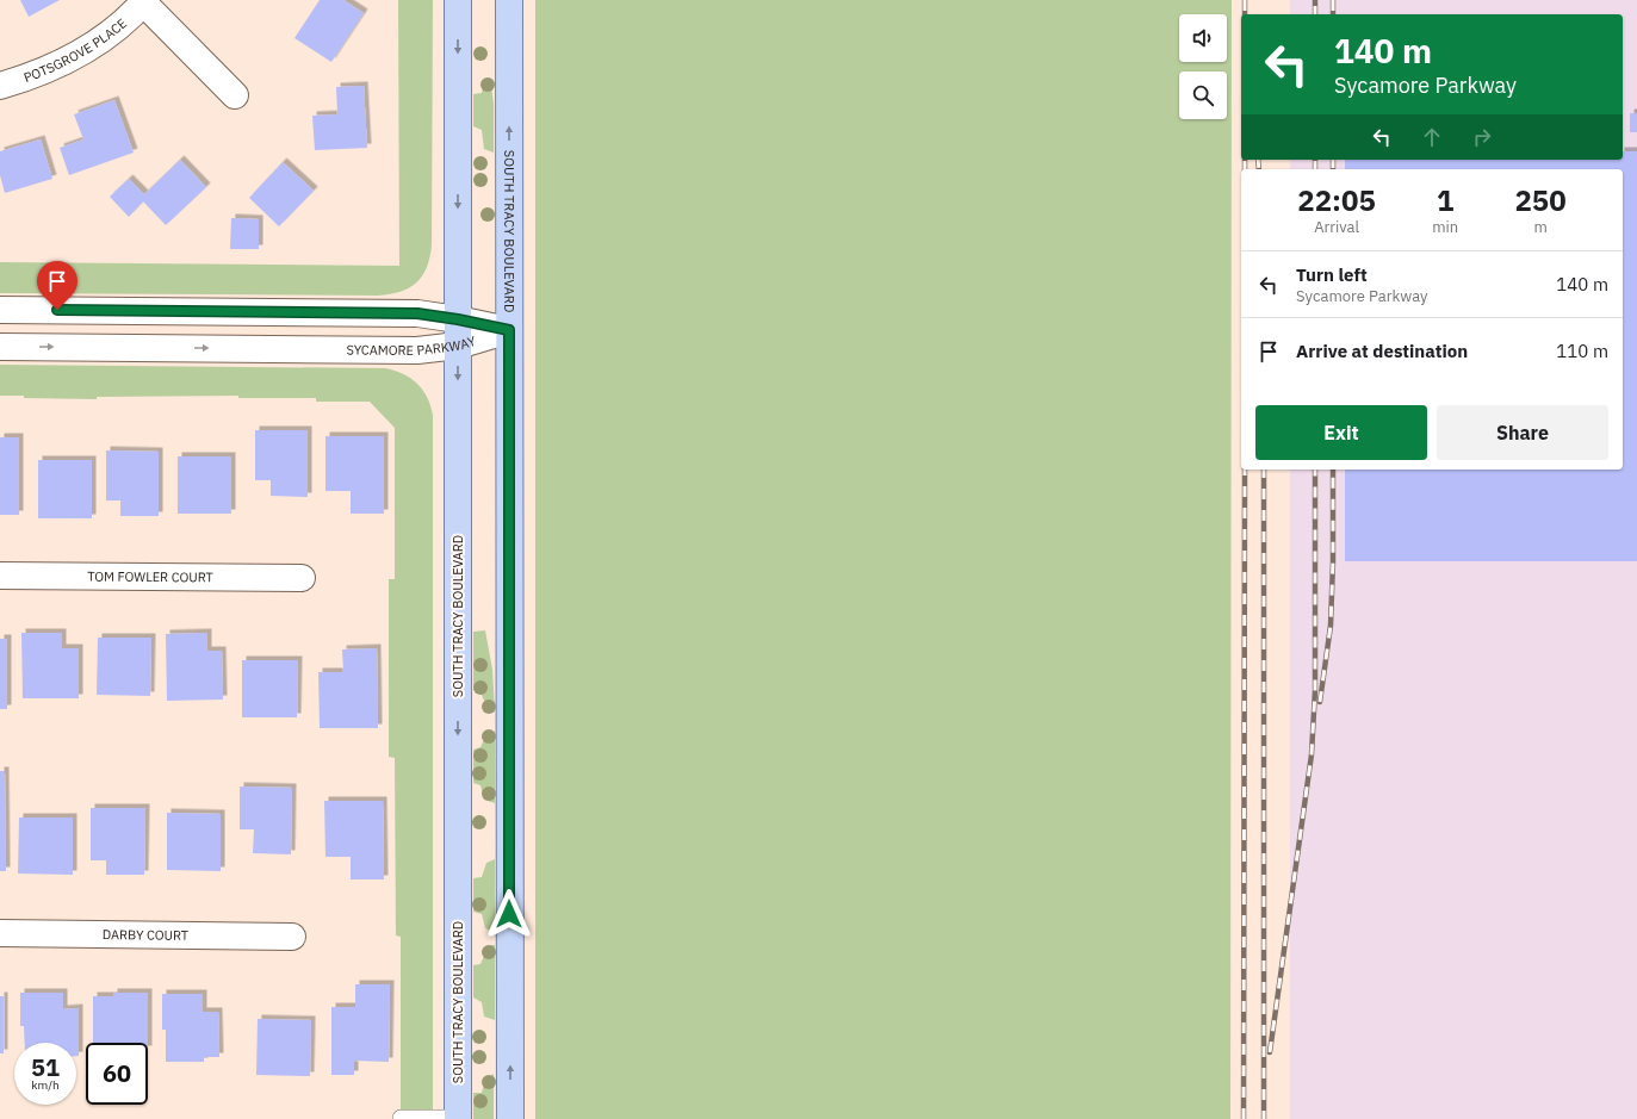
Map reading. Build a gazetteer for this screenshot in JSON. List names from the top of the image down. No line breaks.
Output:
{"streets":{"main road":["POTSGROVE PLACE","SOUTH TRACY BOULEVARD","SYCAMORE PARKWAY","TOM FOWLER COURT","DARBY COURT"]},"crossings":[["SOUTH TRACY BOULEVARD","SYCAMORE PARKWAY"]],"page":{"turn":["140 m","Sycamore Parkway"],"eta":["22:05","Arrival","1","min","250","m"],"list":[{"name":"Turn left","note":"Sycamore Parkway","value":"140 m"},{"name":"Arrive at destination","value":"110 m"}],"buttons":["Exit","Share"],"speed":"51 km/h","limit":"60"}}
